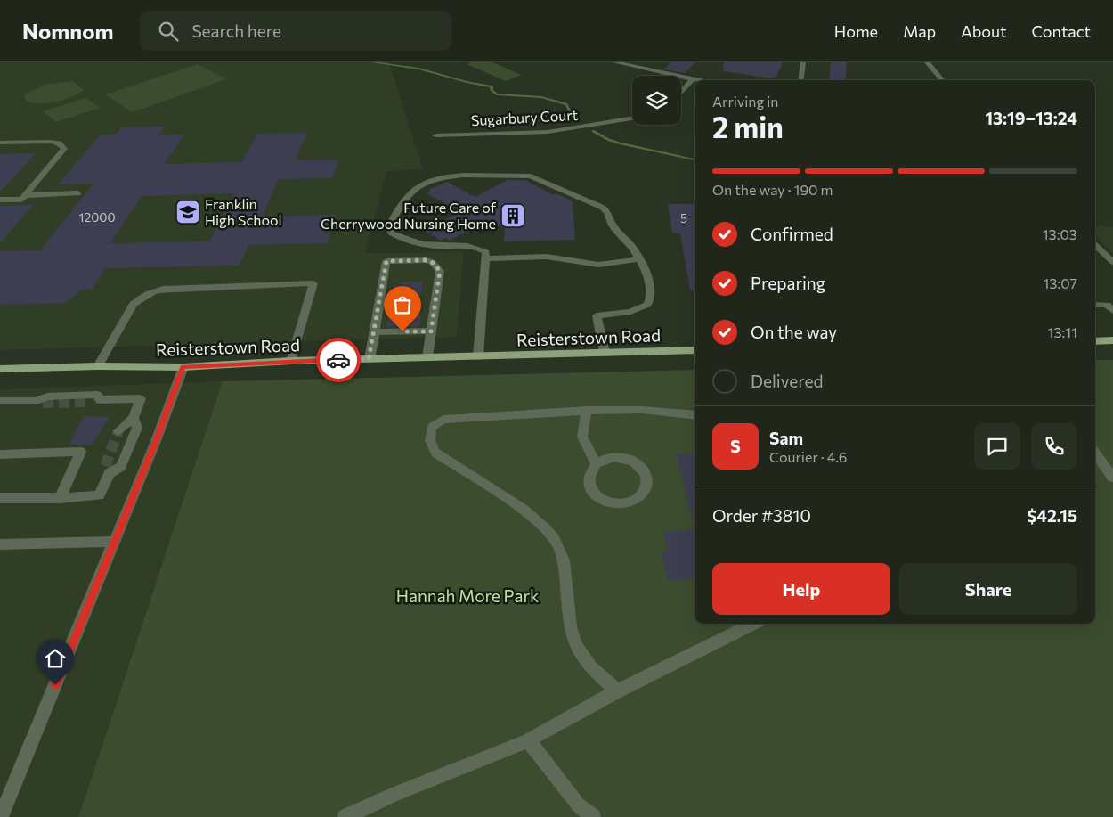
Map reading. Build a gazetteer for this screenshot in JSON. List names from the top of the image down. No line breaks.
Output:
{"streets":{"main road":["Reisterstown Road"],"street":["Sugarbury Court"]},"parks":["Hannah More Park"],"places":{"school or university":["Franklin High School"],"building":["Future Care of Cherrywood Nursing Home"]},"house_numbers":["12000","5"],"page":{"header":"Nomnom","search":"Search here","nav":["Home","Map","About","Contact"],"heading":["2 min","Arriving in","13:19–13:24"],"panel":["Sam","Courier · 4.6","Order #3810","$42.15"],"bar":"On the way · 190 m","list":[["Confirmed","13:03"],["Preparing","13:07"],["On the way","13:11"],"Delivered"],"round":"S","buttons":["Help","Share"]}}
